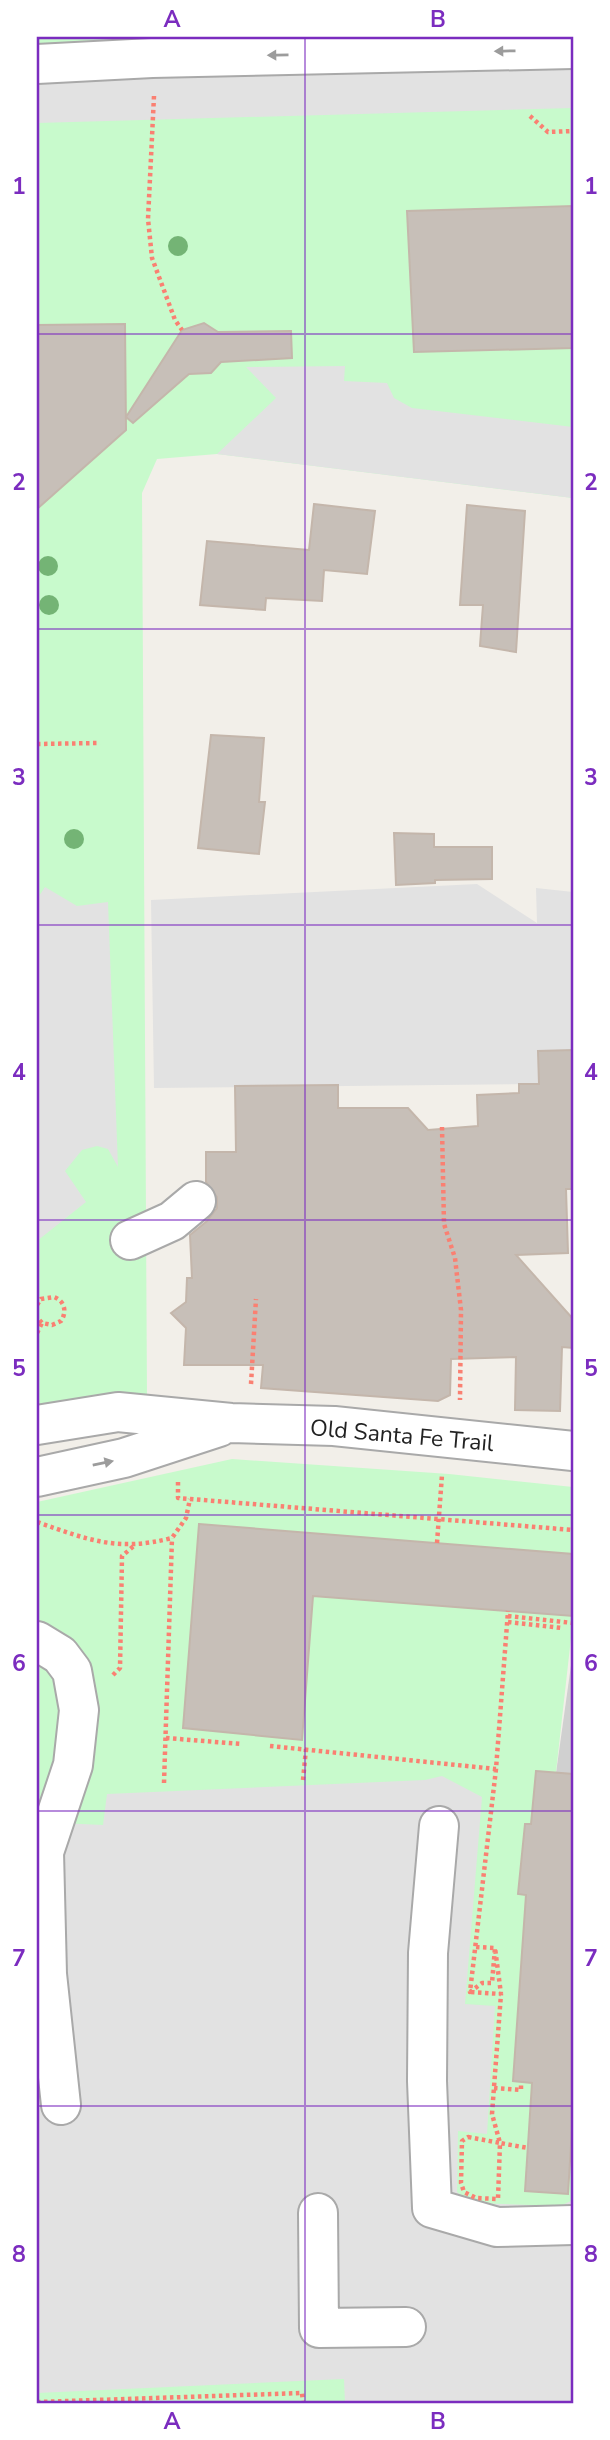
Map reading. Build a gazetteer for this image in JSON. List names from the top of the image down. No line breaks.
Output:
{"streets":{"street":["Old Santa Fe Trail"]},"grid":{"columns":["A","B"],"rows":["1","2","3","4","5","6","7","8"]}}
